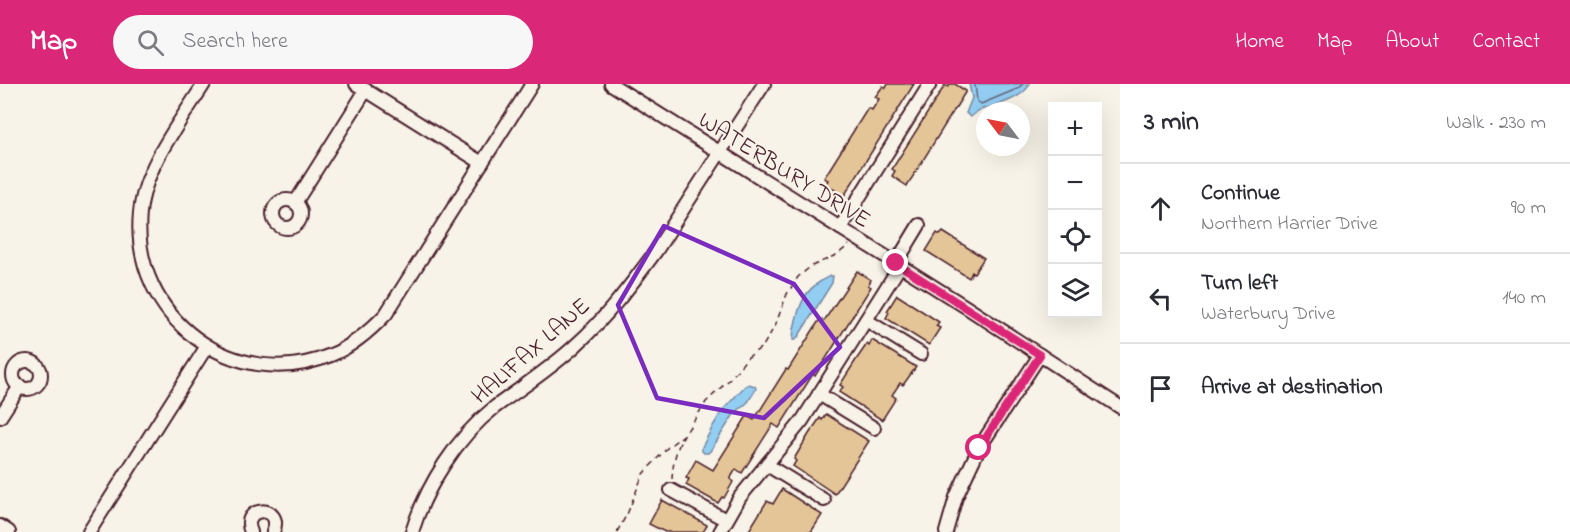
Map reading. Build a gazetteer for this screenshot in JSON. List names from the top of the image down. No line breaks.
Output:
{"streets":{"street":["WATERBURY DRIVE","HALIFAX LANE"]},"crossings":[["WATERBURY DRIVE","HALIFAX LANE"]],"north":"top left","page":{"header":"Map","search":"Search here","nav":["Home","Map","About","Contact"],"heading":["3 min","Walk · 230 m"],"map_buttons":["+","−"],"list":[["Continue","Northern Harrier Drive","90 m"],["Turn left","Waterbury Drive","140 m"],"Arrive at destination"]}}
